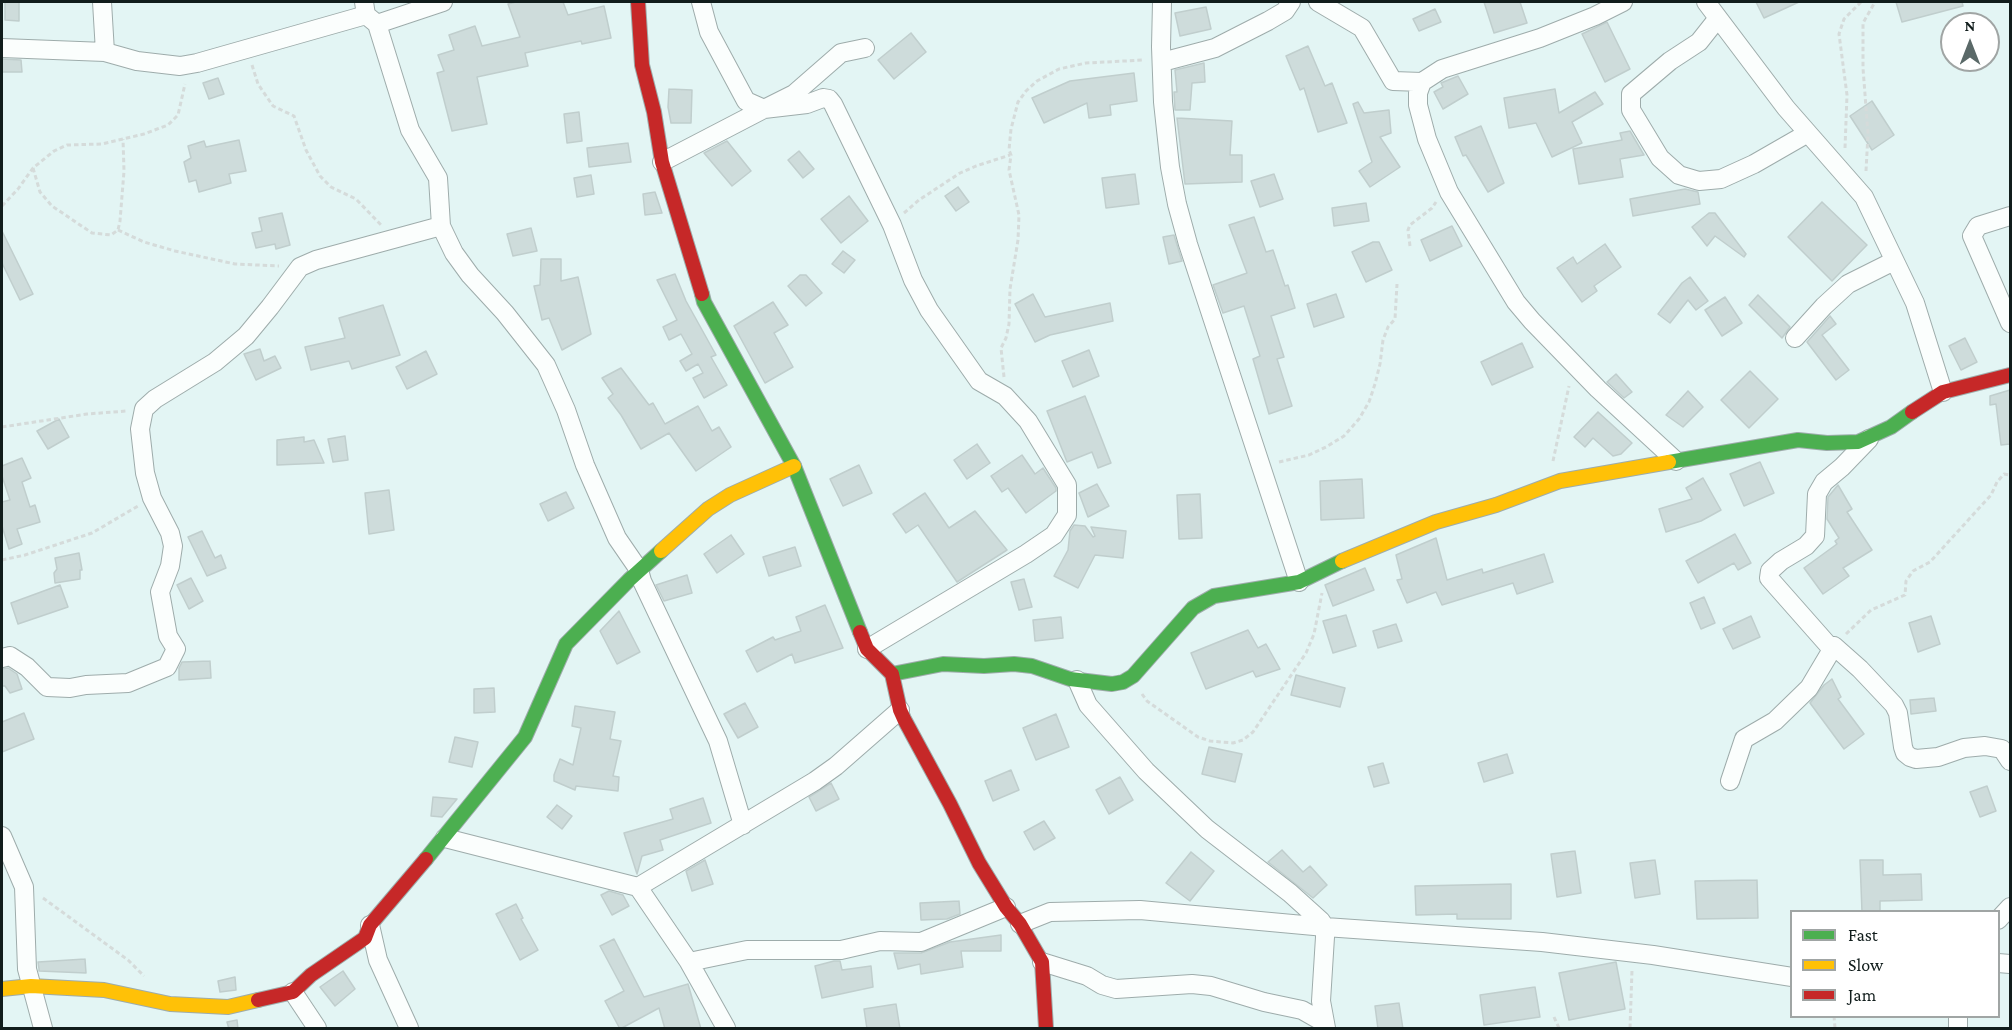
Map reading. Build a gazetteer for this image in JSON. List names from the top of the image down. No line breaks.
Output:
{"legend":["Fast","Slow","Jam"],"north":"top"}
